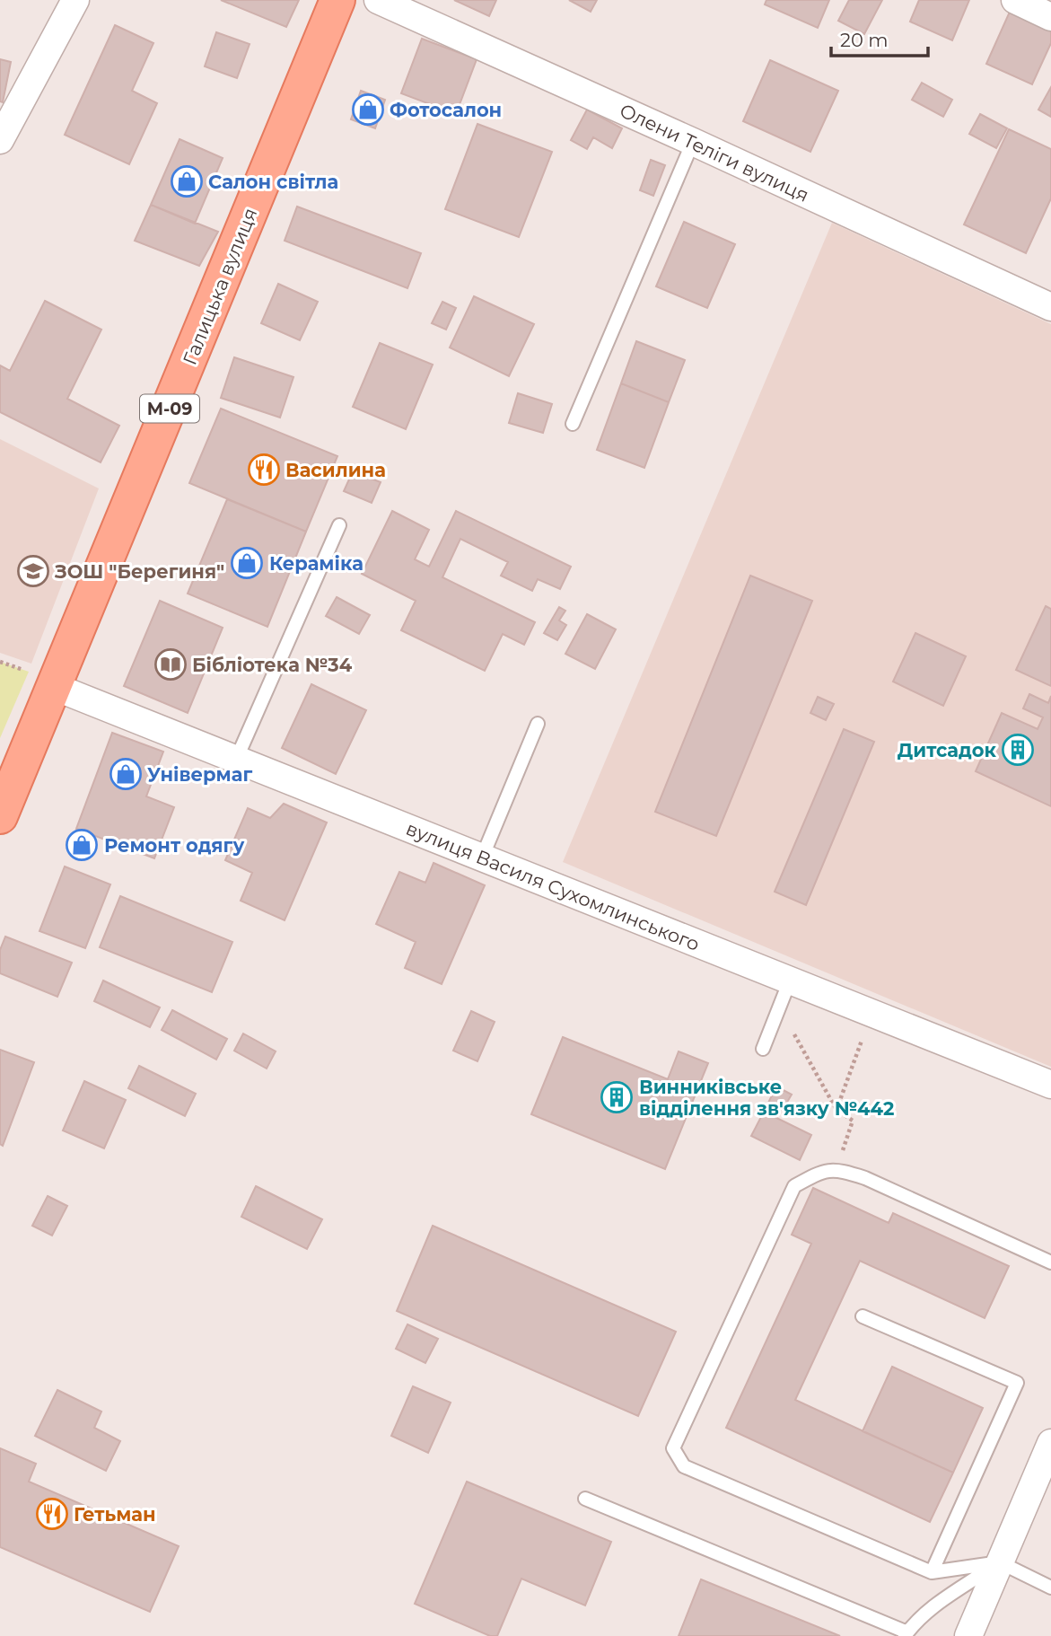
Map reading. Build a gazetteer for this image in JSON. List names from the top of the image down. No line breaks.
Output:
{"streets":{"main road":["Галицька вулиця","М-09"],"street":["Олени Теліги вулиця","вулиця Василя Сухомлинського"]},"crossings":[["Галицька вулиця","вулиця Василя Сухомлинського"]],"places":{"shop":["Фотосалон","Салон світла","Кераміка","Універмаг","Ремонт одягу"],"restaurant":["Василина","Гетьман"],"school or university":["ЗОШ \"Берегиня\""],"library":["Бібліотека №34"],"building":["Дитсадок","Винниківське відділення зв'язку №442"]},"scale_bar":"20 m"}
